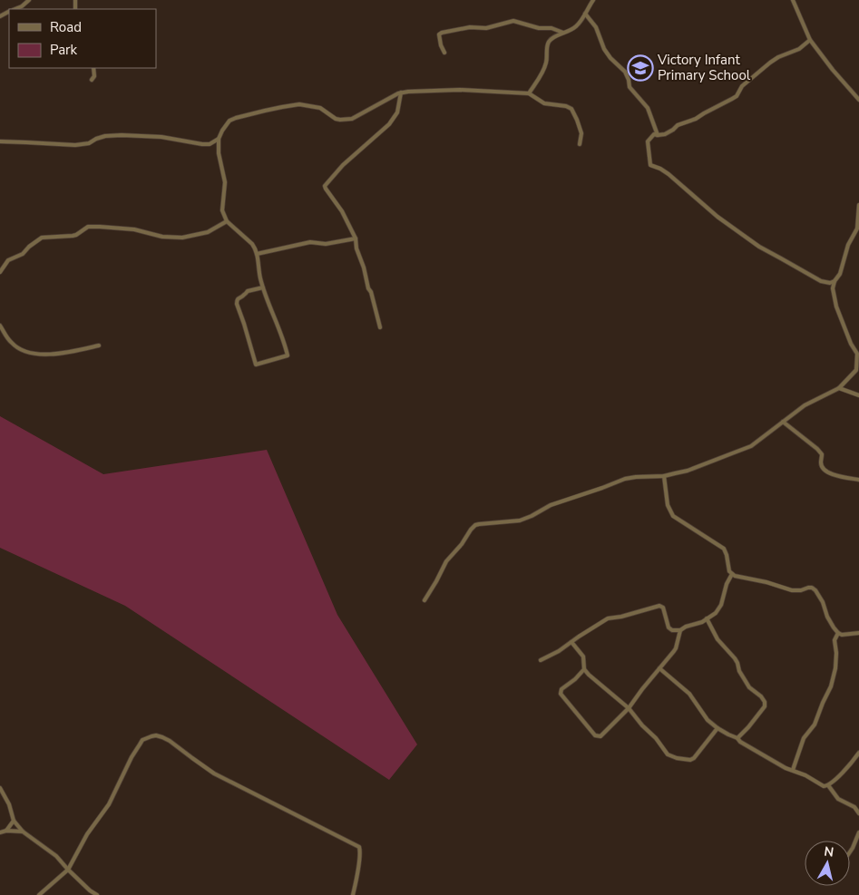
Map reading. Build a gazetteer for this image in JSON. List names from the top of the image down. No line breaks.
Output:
{"places":{"school or university":["Victory Infant Primary School"]},"legend":["Road","Park"],"north":"top"}
